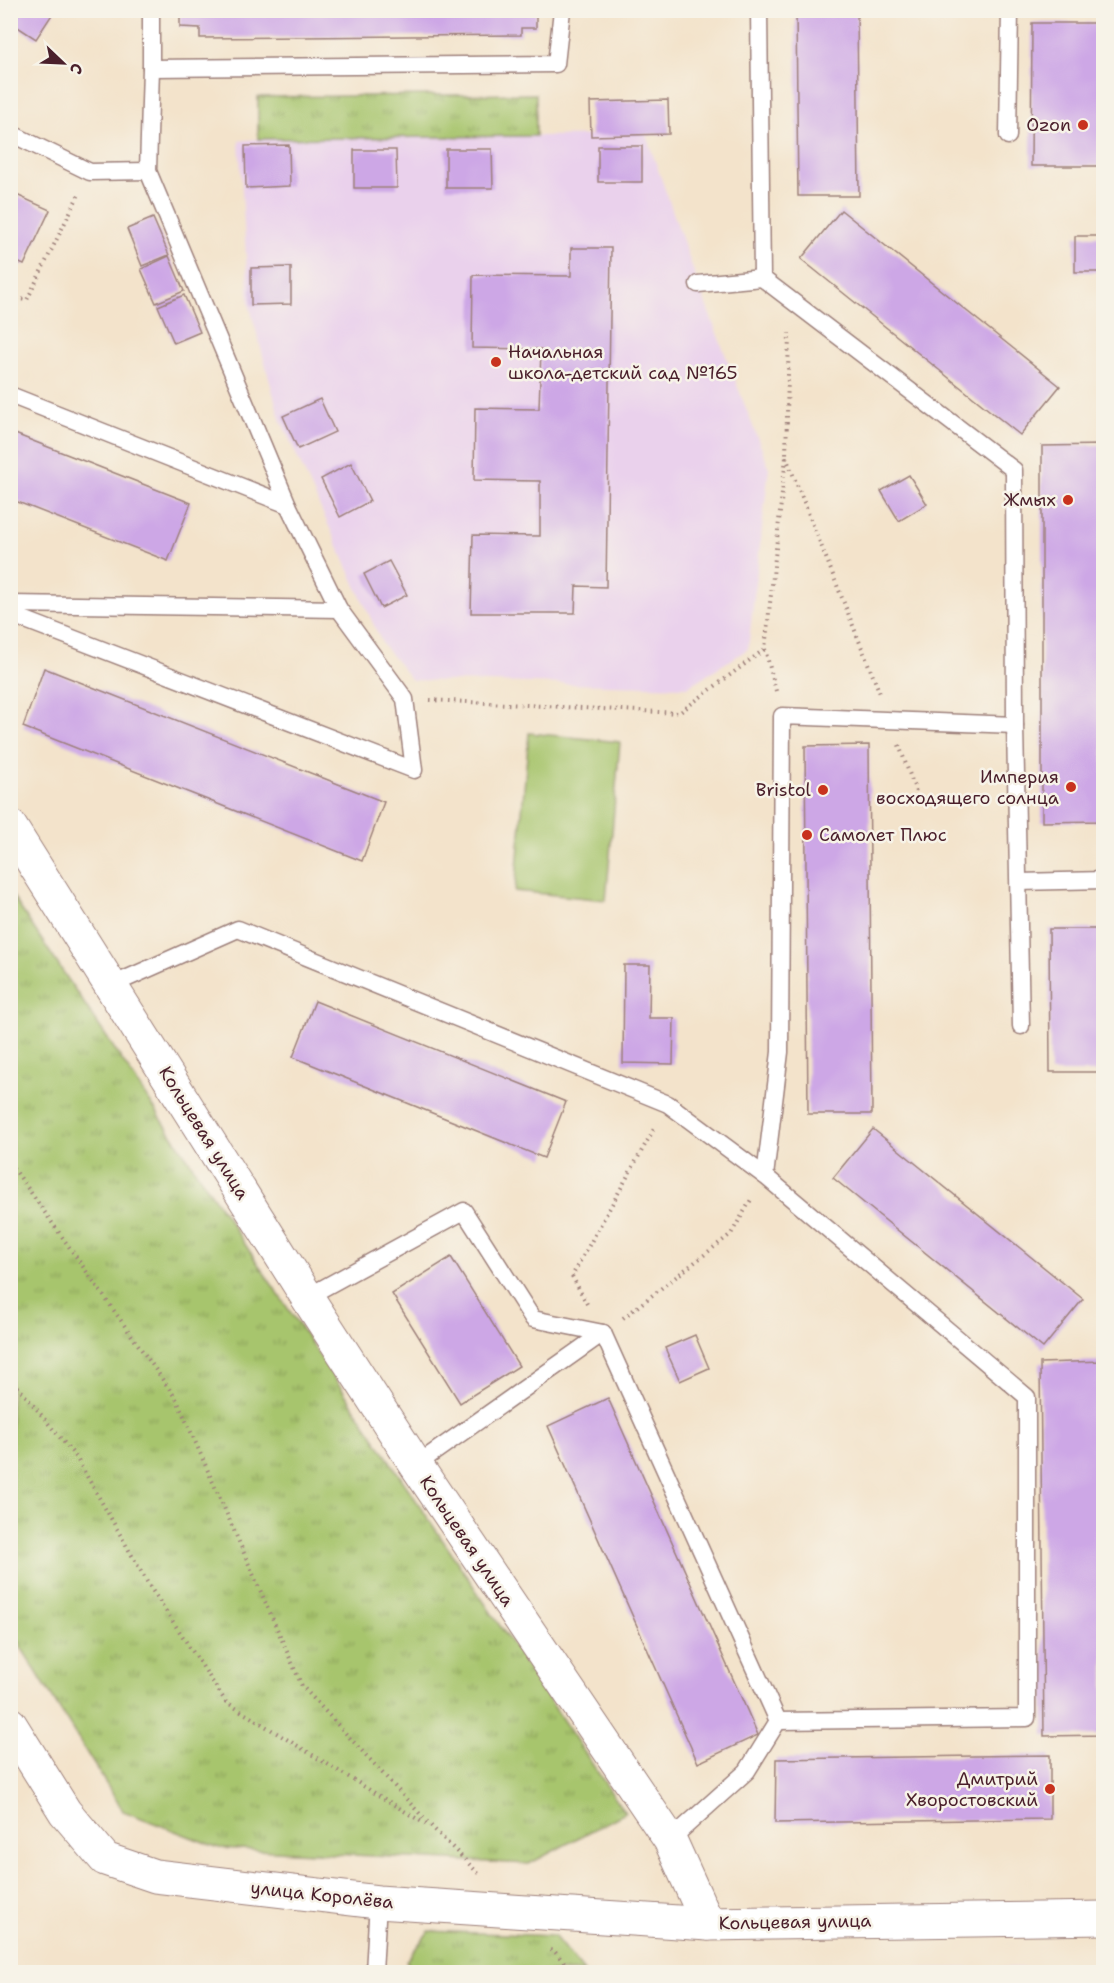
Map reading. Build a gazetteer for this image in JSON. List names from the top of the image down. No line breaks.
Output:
{"streets":{"street":["Кольцевая улица","улица Королёва"]},"crossings":[["Кольцевая улица","улица Королёва"]],"places":["Ozon","Начальная школа-детский сад №165","Жмых","Империя восходящего солнца","Bristol","Самолет Плюс","Дмитрий Хворостовский"],"north":"bottom right"}
